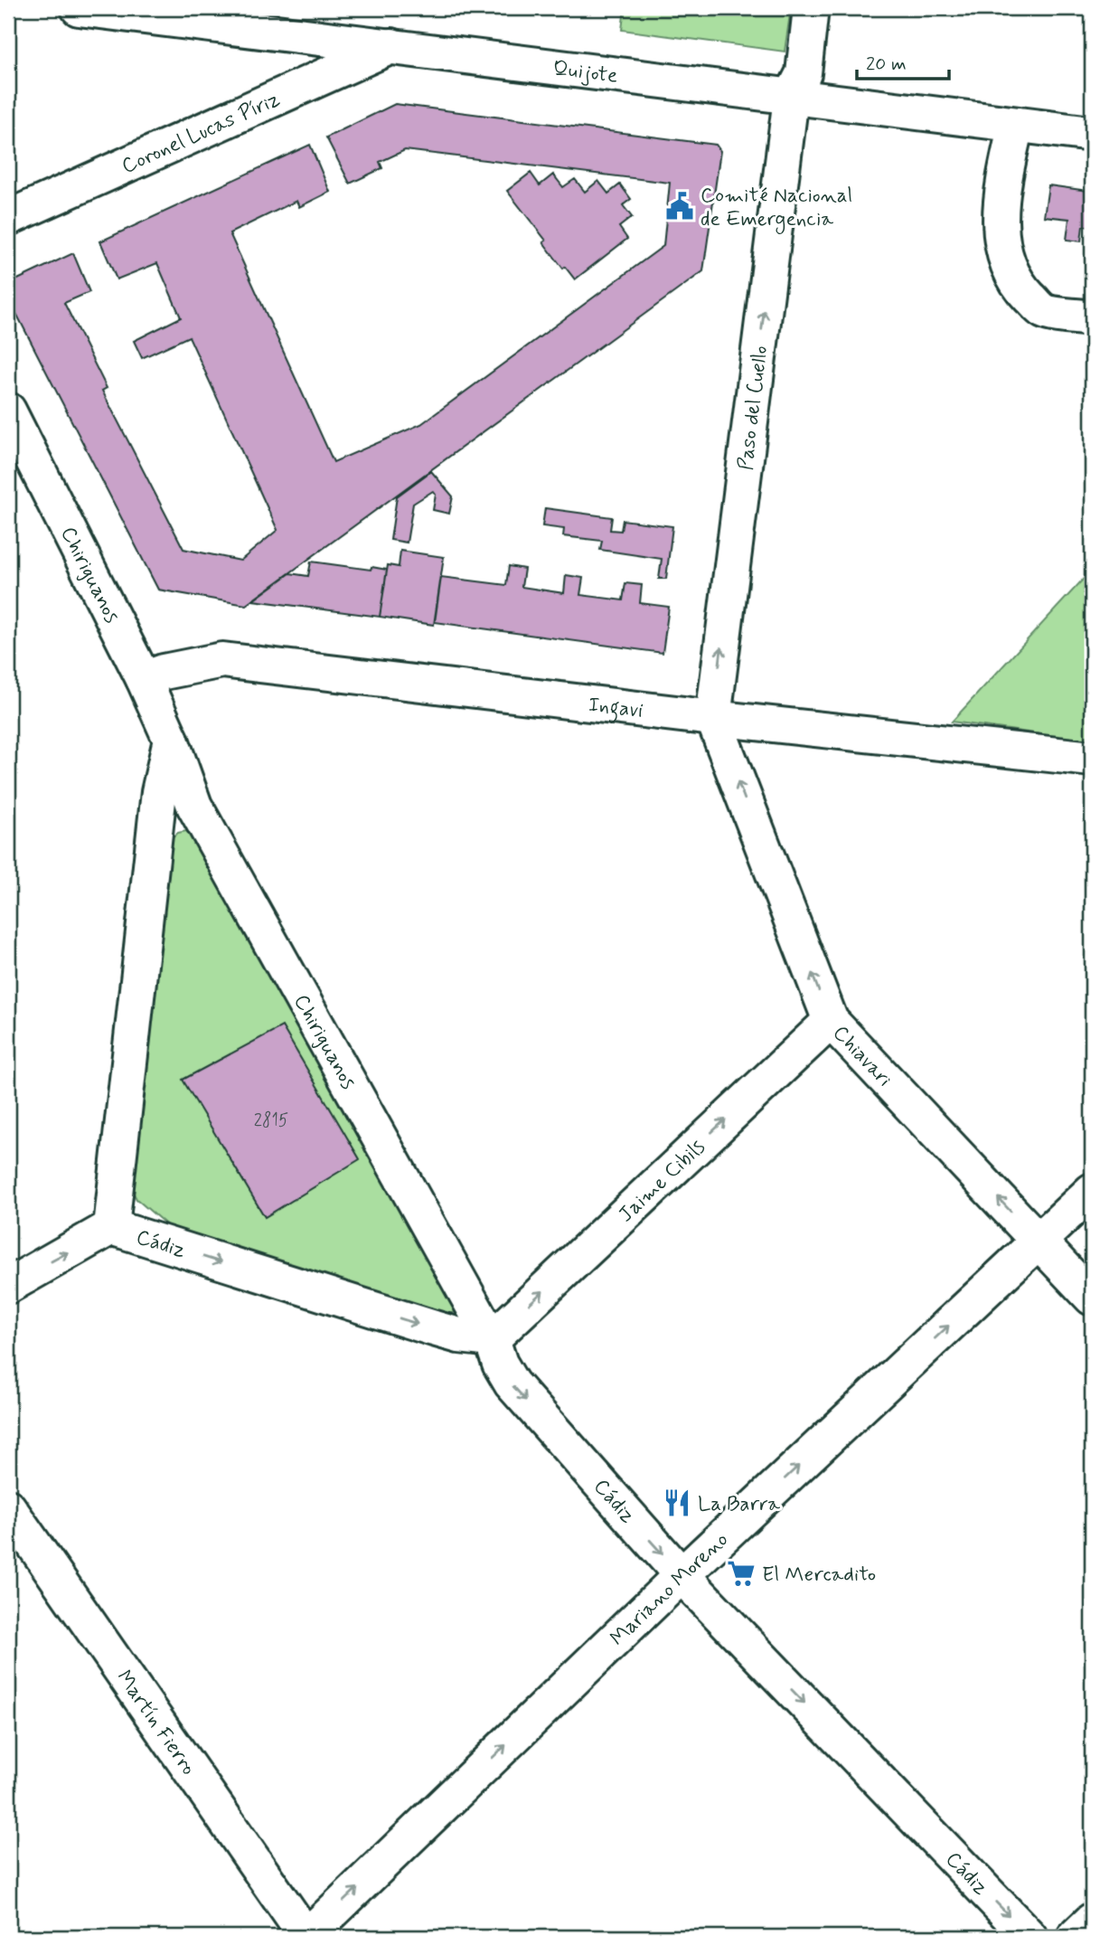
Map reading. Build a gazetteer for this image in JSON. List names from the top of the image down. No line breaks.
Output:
{"streets":{"street":["Quijote","Coronel Lucas Píriz","Paso del Cuello","Chiriguanos","Ingavi","Chiavari","Jaime Cibils","Cádiz","Mariano Moreno","Martín Fierro"]},"crossings":[["Quijote","Coronel Lucas Píriz"],["Quijote","Paso del Cuello"],["Paso del Cuello","Ingavi"],["Paso del Cuello","Chiavari"],["Chiriguanos","Ingavi"],["Chiriguanos","Jaime Cibils"],["Chiriguanos","Cádiz"],["Ingavi","Chiavari"],["Chiavari","Jaime Cibils"],["Chiavari","Mariano Moreno"],["Jaime Cibils","Cádiz"],["Cádiz","Mariano Moreno"],["Mariano Moreno","Martín Fierro"]],"one_way":["Paso del Cuello","Chiavari","Jaime Cibils","Cádiz","Mariano Moreno"],"places":{"public building":["Comité Nacional de Emergencia"],"restaurant":["La Barra"],"supermarket":["El Mercadito"]},"house_numbers":["2815"],"scale_bar":"20 m"}
